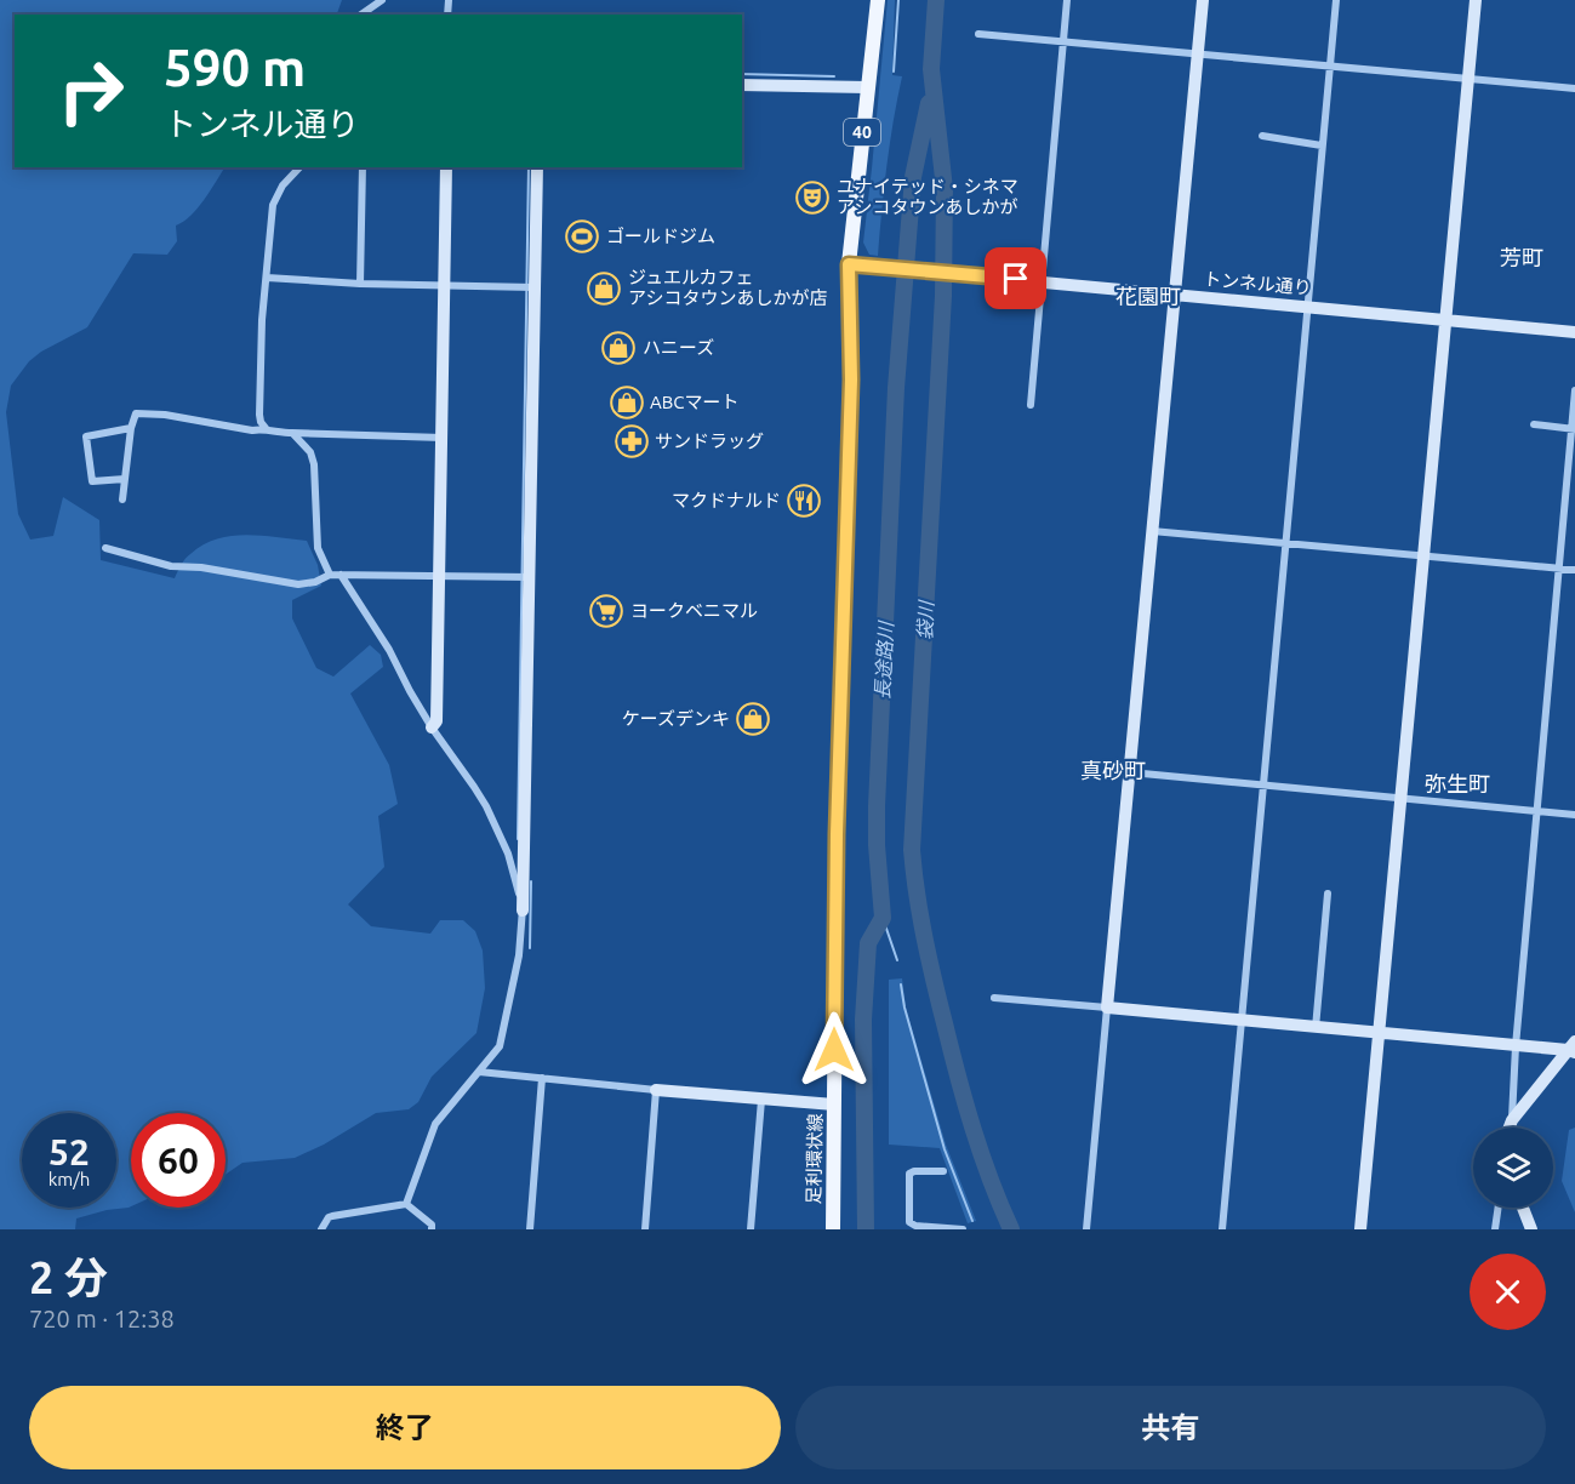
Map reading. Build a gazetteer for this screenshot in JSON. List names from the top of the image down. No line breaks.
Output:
{"streets":{"main road":["40","足利環状線"],"street":["トンネル通り"]},"crossings":[["トンネル通り","足利環状線"]],"districts":["芳町","花園町","真砂町","弥生町"],"water":["袋川","長途路川"],"places":{"theatre":["ユナイテッド・シネマ アシコタウンあしかが"],"sports":["ゴールドジム"],"shop":["ジュエルカフェ アシコタウンあしかが店","ハニーズ","ABCマート","ケーズデンキ"],"pharmacy":["サンドラッグ"],"restaurant":["マクドナルド"],"supermarket":["ヨークベニマル"]},"page":{"turn":["590 m","トンネル通り"],"speed":"52 km/h","limit":"60","heading":["2 分","720 m · 12:38"],"buttons":["終了","共有"]}}
